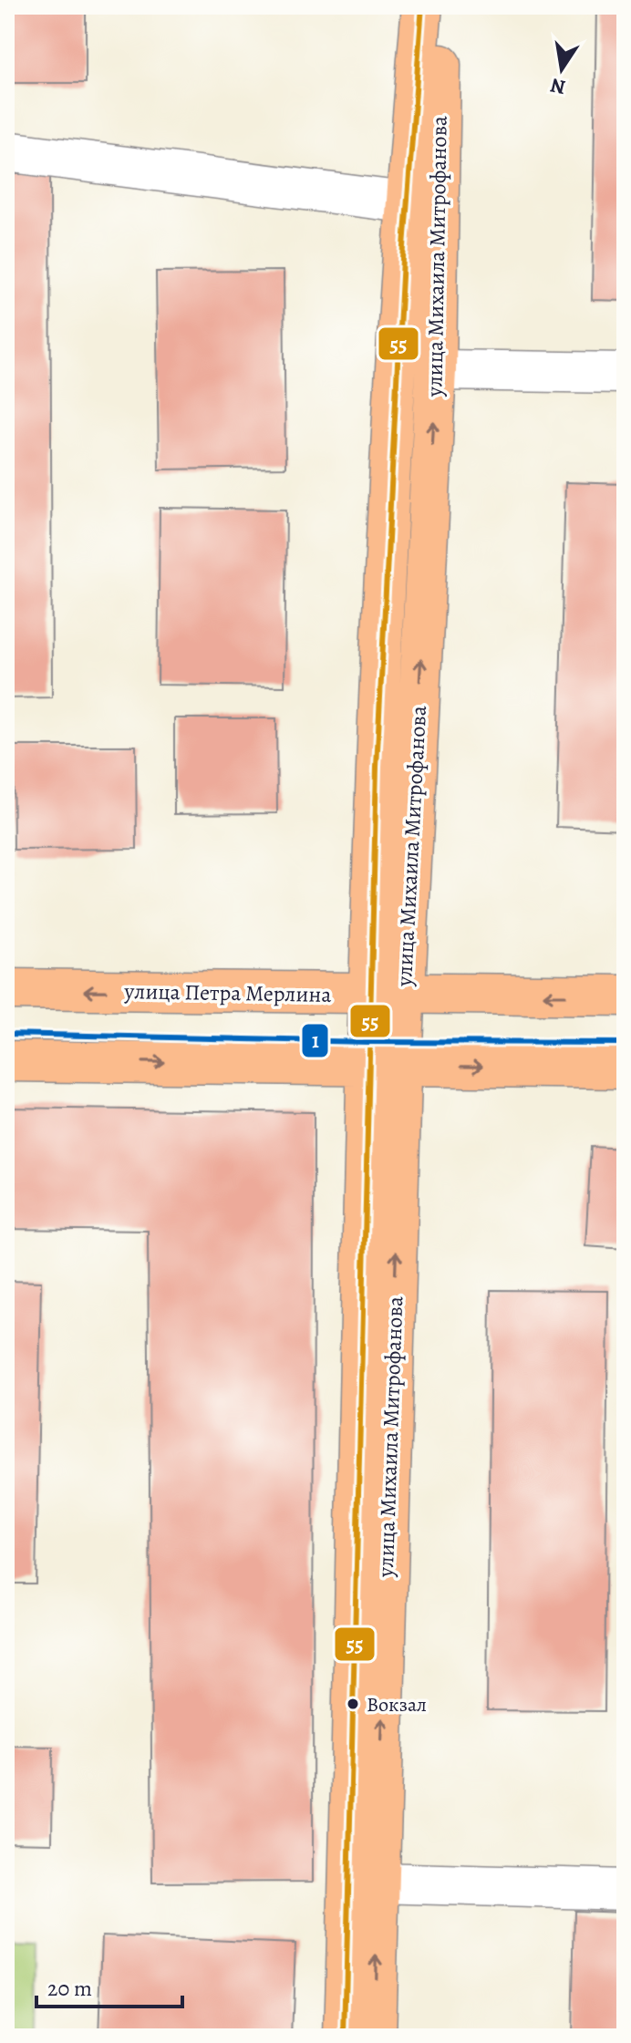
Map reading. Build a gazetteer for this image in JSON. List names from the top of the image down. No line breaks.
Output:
{"streets":{"main road":["улица Михаила Митрофанова","улица Петра Мерлина"]},"crossings":[["улица Михаила Митрофанова","улица Петра Мерлина"]],"places":["Вокзал"],"lines":["transit line 55","transit line 1"],"scale_bar":"20 m","north":"bottom"}
